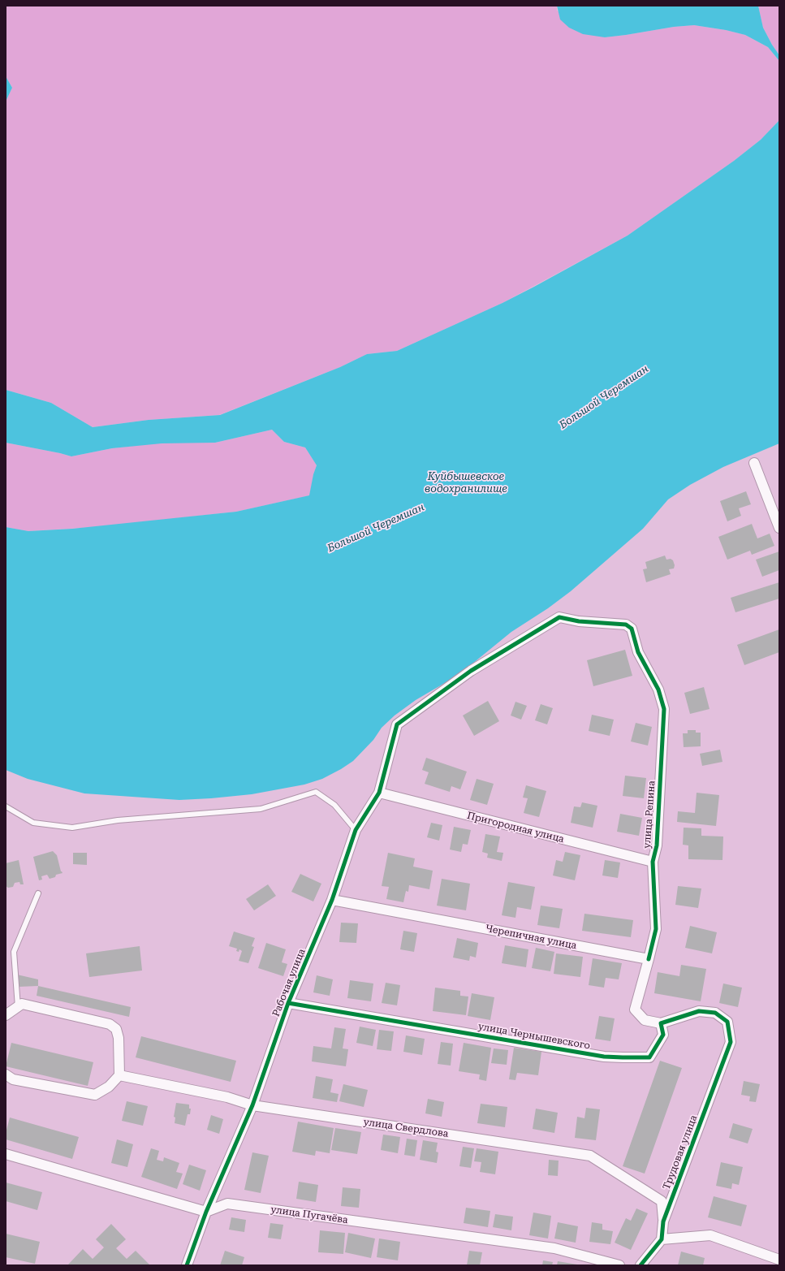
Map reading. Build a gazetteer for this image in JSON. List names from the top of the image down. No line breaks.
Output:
{"streets":{"street":["улица Репина","Пригородная улица","Черепичная улица","Рабочая улица","улица Чернышевского","улица Свердлова","Трудовая улица","улица Пугачёва"]},"crossings":[["улица Репина","Пригородная улица"],["улица Репина","Черепичная улица"],["улица Репина","Рабочая улица"],["Пригородная улица","Рабочая улица"],["Черепичная улица","Рабочая улица"],["Рабочая улица","улица Чернышевского"],["Рабочая улица","улица Свердлова"],["Рабочая улица","улица Пугачёва"],["улица Чернышевского","Трудовая улица"],["улица Свердлова","Трудовая улица"]],"water":["Большой Черемшан","Куйбышевское водохранилище"]}
